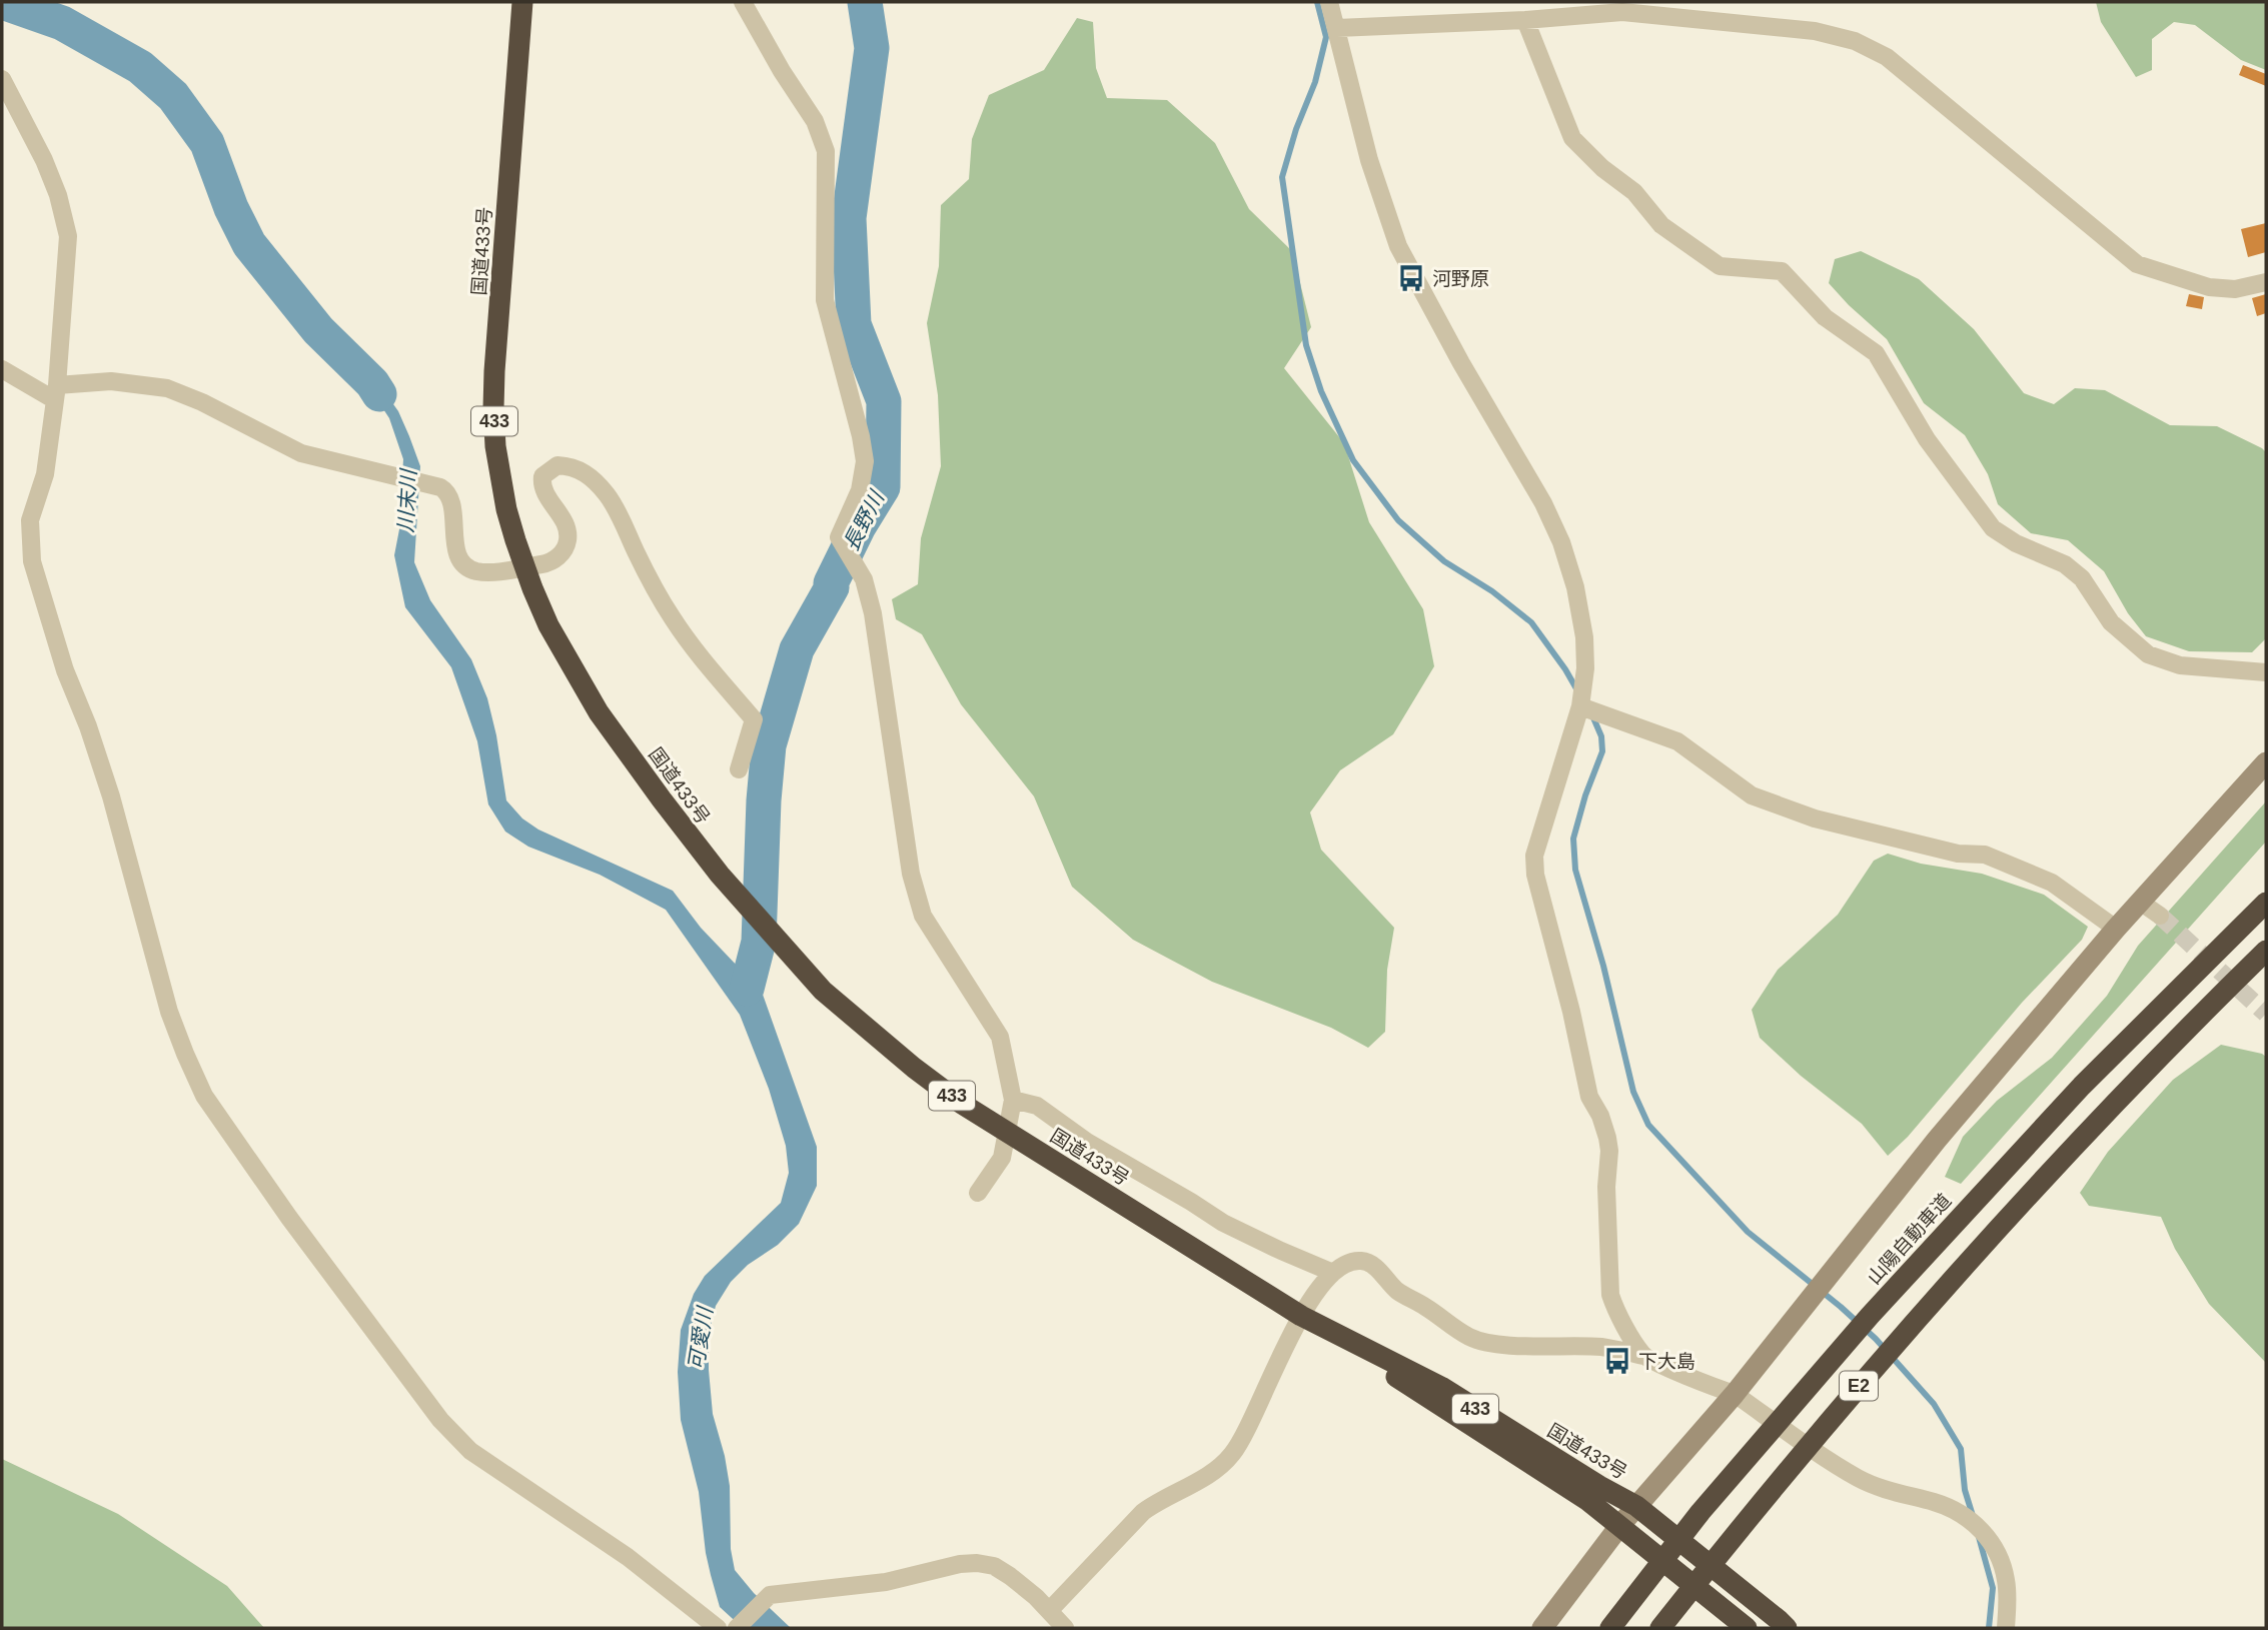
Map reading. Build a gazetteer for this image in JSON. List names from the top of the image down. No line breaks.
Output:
{"streets":{"highway":["国道433号","433","山陽自動車道","E2"]},"water":["川末川","長野川","可愛川"],"places":{"bus stop":["河野原","下大島"]}}
